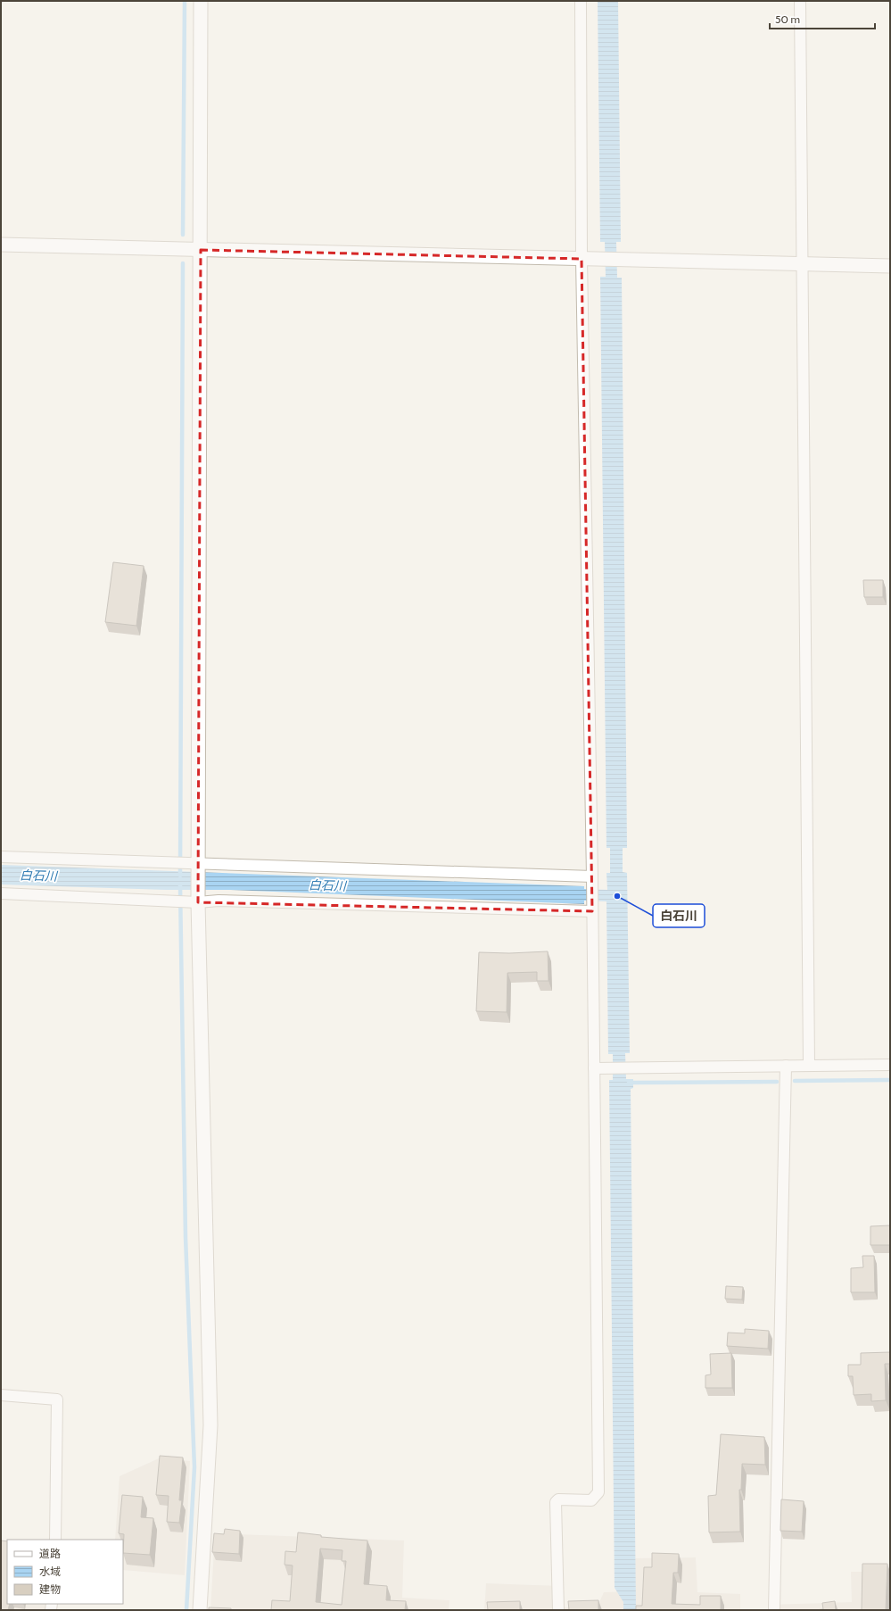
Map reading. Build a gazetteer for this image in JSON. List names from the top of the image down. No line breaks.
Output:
{"water":["白石川"],"places":["白石川"],"legend":["道路","水域","建物"],"scale_bar":"50 m"}
